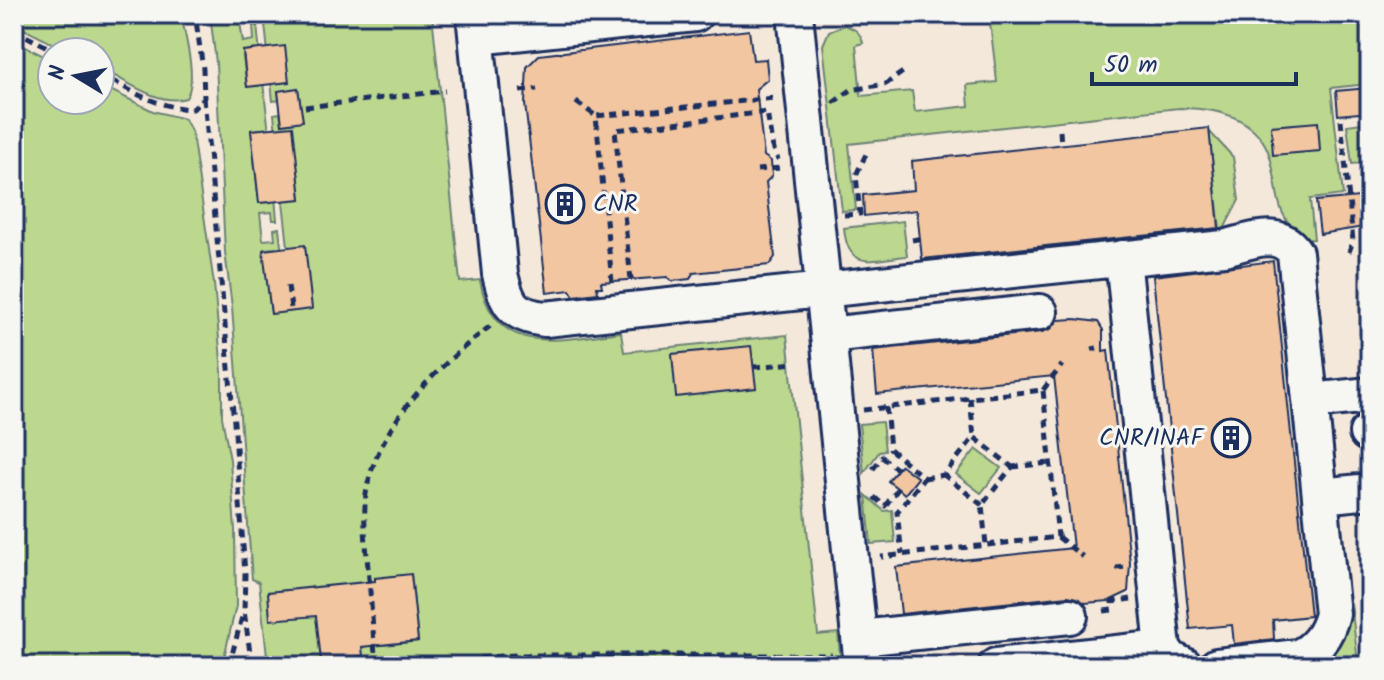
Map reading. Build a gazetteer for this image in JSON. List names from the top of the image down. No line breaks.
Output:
{"places":{"building":["CNR","CNR/INAF"]},"scale_bar":"50 m","north":"left"}
